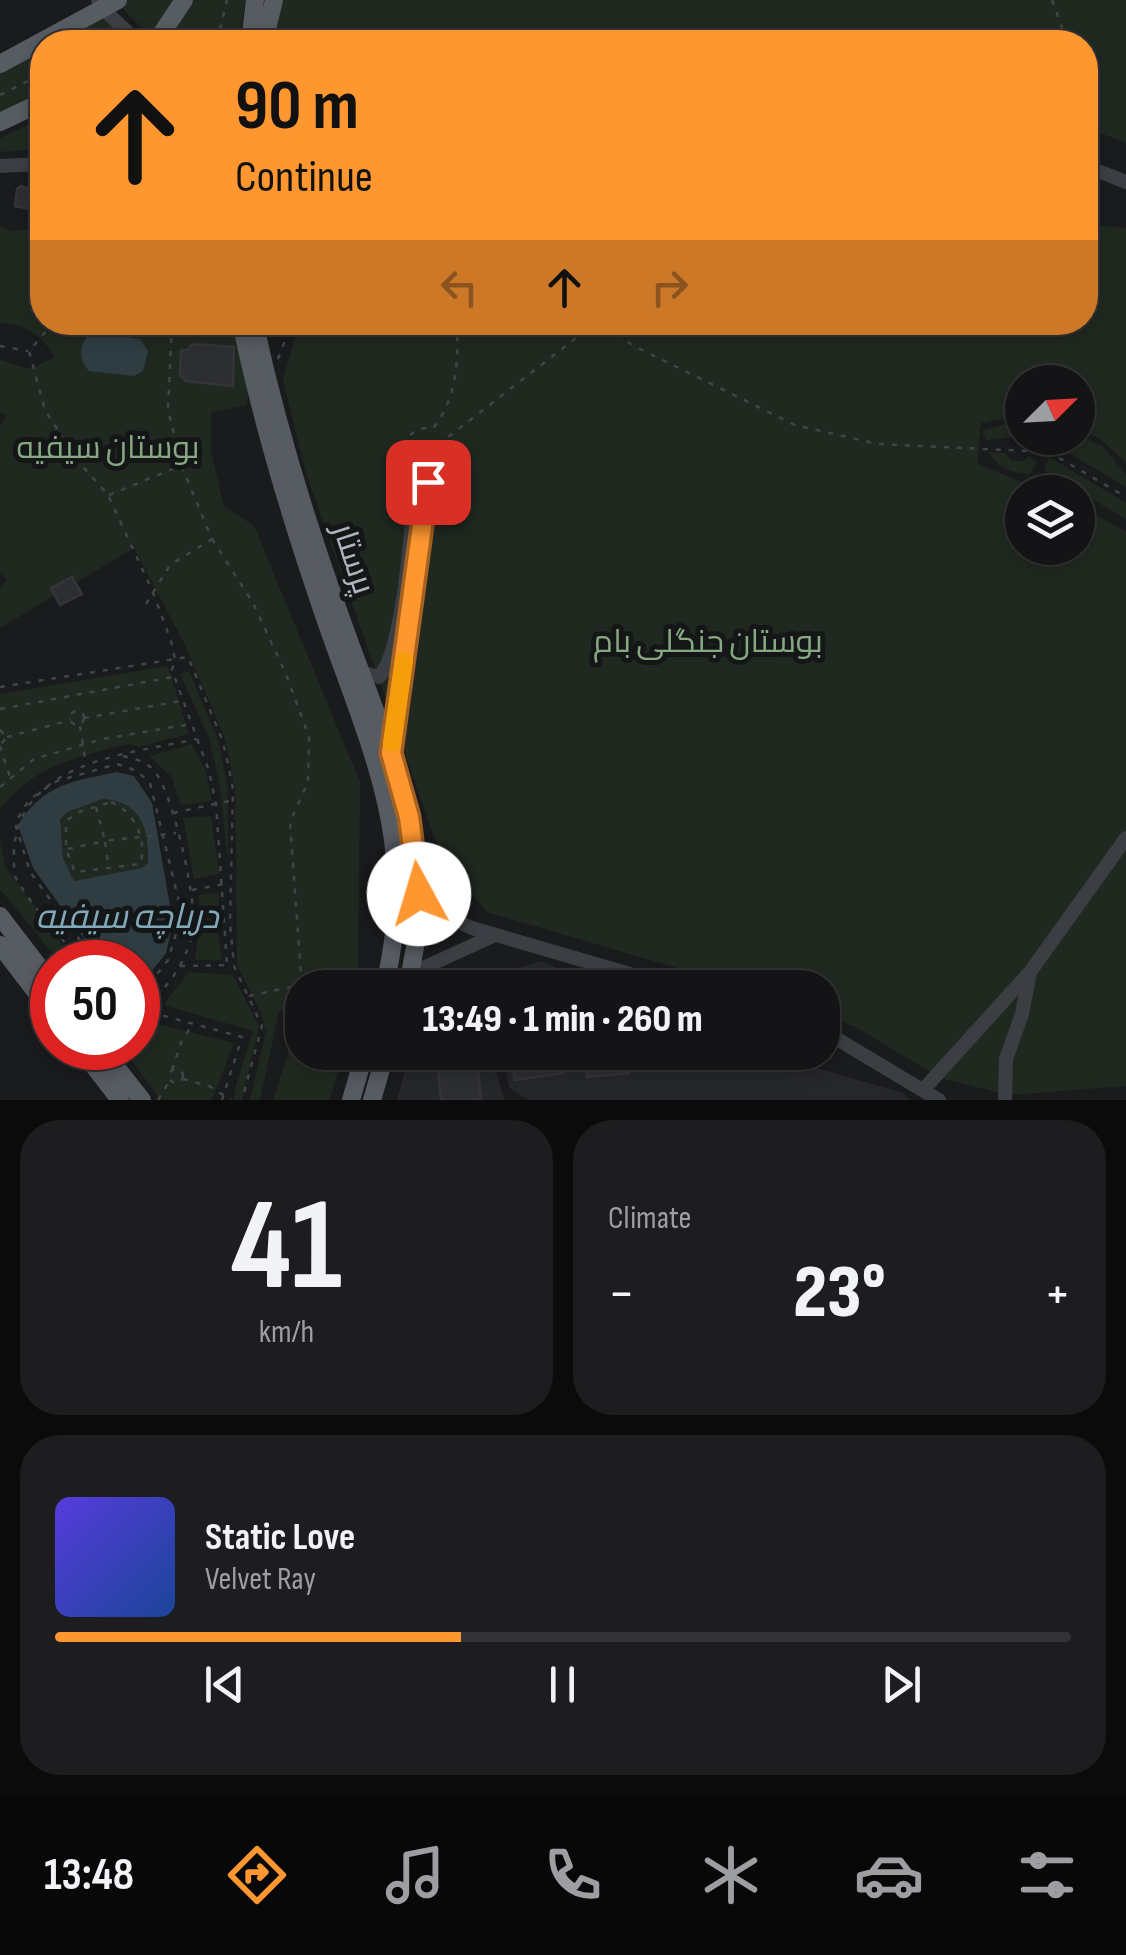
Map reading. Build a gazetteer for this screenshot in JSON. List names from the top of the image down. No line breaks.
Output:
{"streets":{"main road":["پرستار"]},"water":["دریاچه سیفیه"],"parks":["بوستان سیفیه","بوستان جنگلی بام"],"north":"top right","page":{"turn":["90 m","Continue"],"limit":"50","trip":"13:49 · 1 min · 260 m","tile":[["41","km/h"],"Climate"],"heat":["−","23°","+"],"song":["Static Love","Velvet Ray"],"tabs":"13:48"}}
